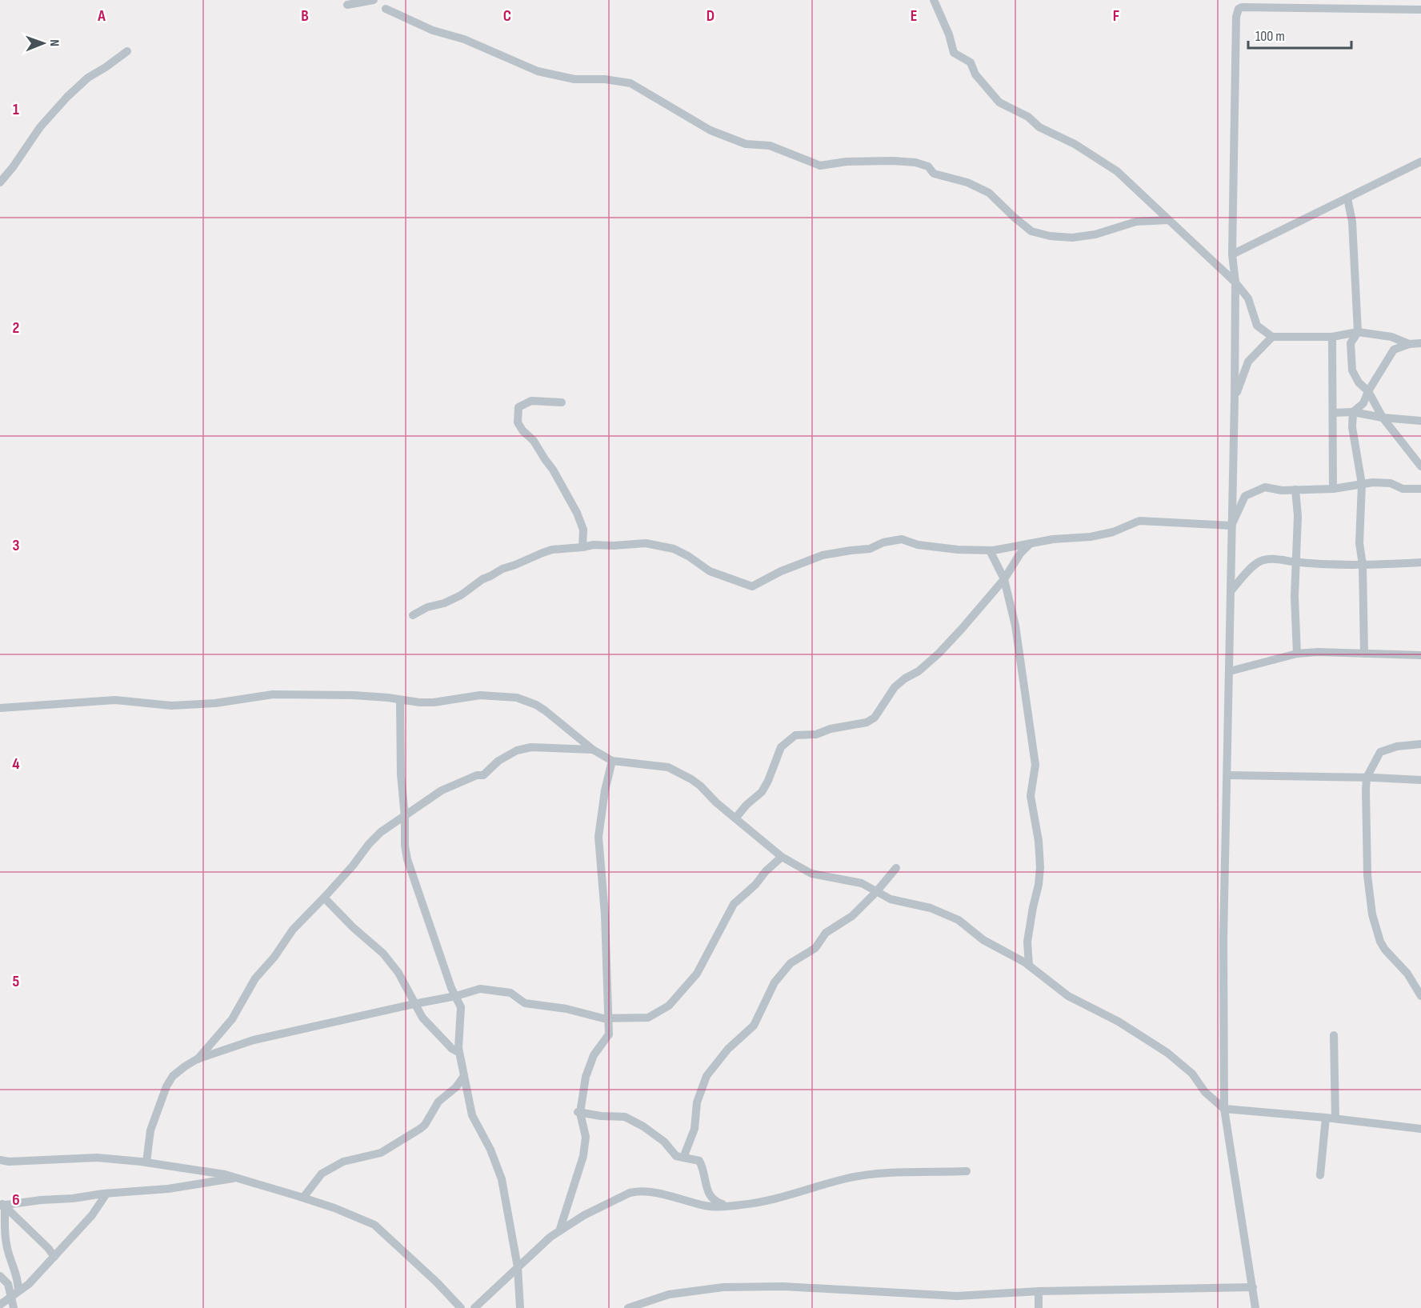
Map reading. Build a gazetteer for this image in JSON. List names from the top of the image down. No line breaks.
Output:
{"scale_bar":"100 m","north":"right","grid":{"columns":["A","B","C","D","E","F"],"rows":["1","2","3","4","5","6"]}}
